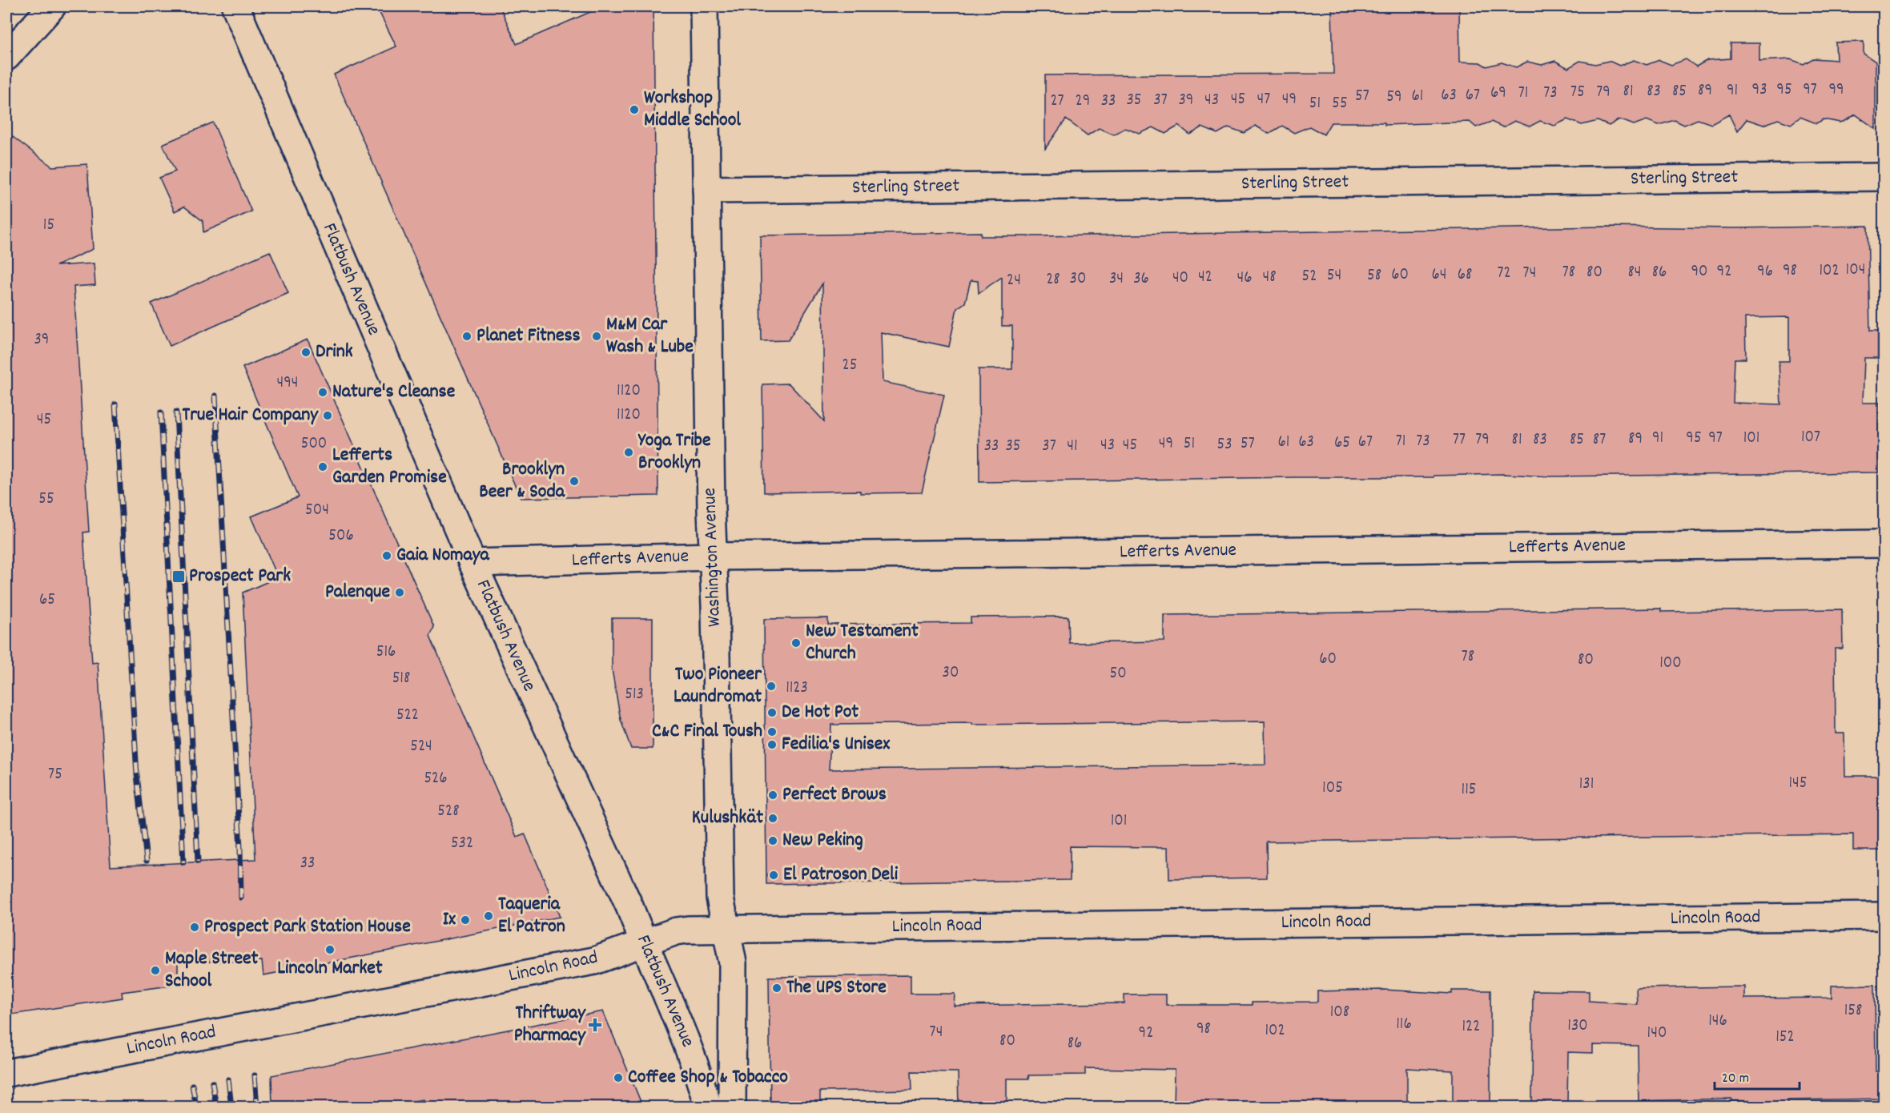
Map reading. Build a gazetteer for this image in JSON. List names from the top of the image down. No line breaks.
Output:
{"streets":{"street":["Sterling Street","Flatbush Avenue","Lefferts Avenue","Washington Avenue","Lincoln Road"]},"crossings":[["Sterling Street","Washington Avenue"],["Flatbush Avenue","Lefferts Avenue"],["Flatbush Avenue","Lincoln Road"],["Lefferts Avenue","Washington Avenue"],["Washington Avenue","Lincoln Road"]],"places":{"other":["Workshop Middle School","Planet Fitness","M&M Car Wash & Lube","Drink","Nature's Cleanse","True Hair Company","Yoga Tribe Brooklyn","Lefferts Garden Promise","Brooklyn Beer & Soda","Gaia Nomaya","Palenque","New Testament Church","Two Pioneer Laundromat","De Hot Pot","C&C Final Toush","Fedilia's Unisex","Perfect Brows","Kulushkät","New Peking","El Patroson Deli","Taqueria El Patron","Ix","Prospect Park Station House","Lincoln Market","Maple Street School","The UPS Store","Coffee Shop & Tobacco"],"transit":["Prospect Park"],"health":["Thriftway Pharmacy"]},"house_numbers":["93","95","97","99","89","91","81","83","85","75","79","69","71","73","63","67","57","61","59","45","47","49","35","37","39","43","27","29","33","51","55","15","104","98","102","90","92","96","78","80","84","86","72","74","60","64","68","54","58","52","42","48","40","46","30","34","36","28","24","39","25","494","1120","1120","45","107","91","95","97","101","89","77","79","81","83","85","87","71","73","61","63","67","65","500","49","51","57","53","43","45","33","35","37","41","55","504","506","65","516","78","60","80","100","30","50","518","1123","513","522","524","75","526","145","131","105","115","528","101","532","33","158","108","146","116","130","122","98","102","74","92","140","152","80","86"],"scale_bar":"20 m"}
